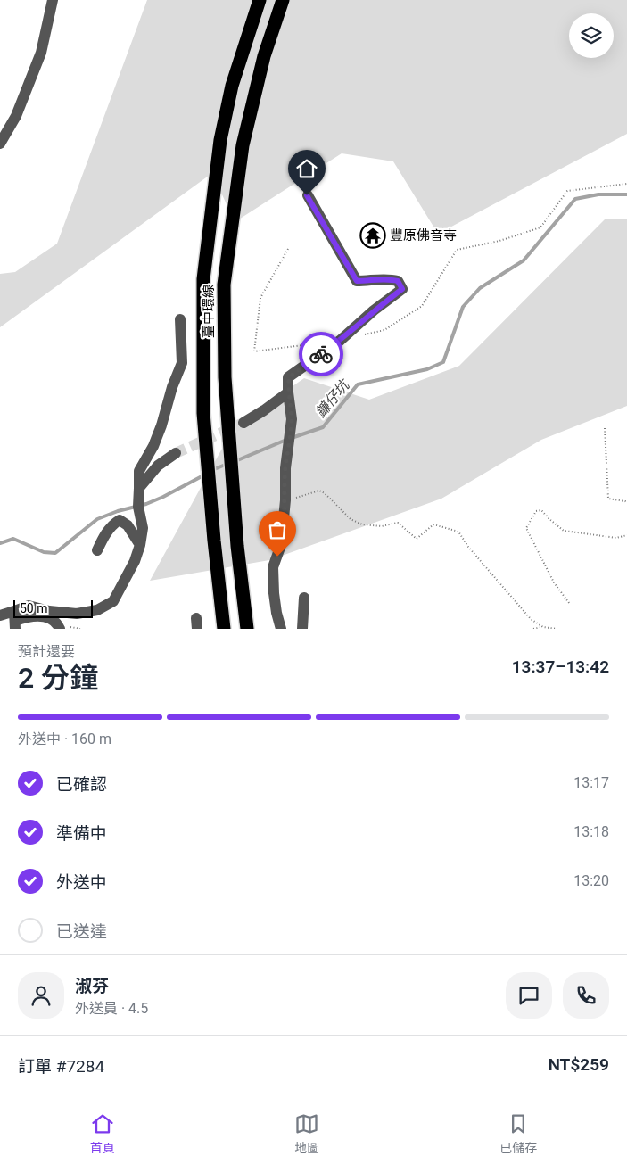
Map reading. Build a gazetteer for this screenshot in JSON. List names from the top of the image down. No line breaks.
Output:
{"streets":{"highway":["臺中環線"]},"water":["鐮仔坑"],"places":{"temple":["豐原佛音寺"]},"scale_bar":"50 m","page":{"scale":"50 m","heading":["2 分鐘","預計還要","13:37–13:42"],"panel":["淑芬","外送員 · 4.5","訂單 #7284","NT$259"],"bar":"外送中 · 160 m","list":[["已確認","13:17"],["準備中","13:18"],["外送中","13:20"],"已送達"],"tabs":["首頁","地圖","已儲存"]}}
